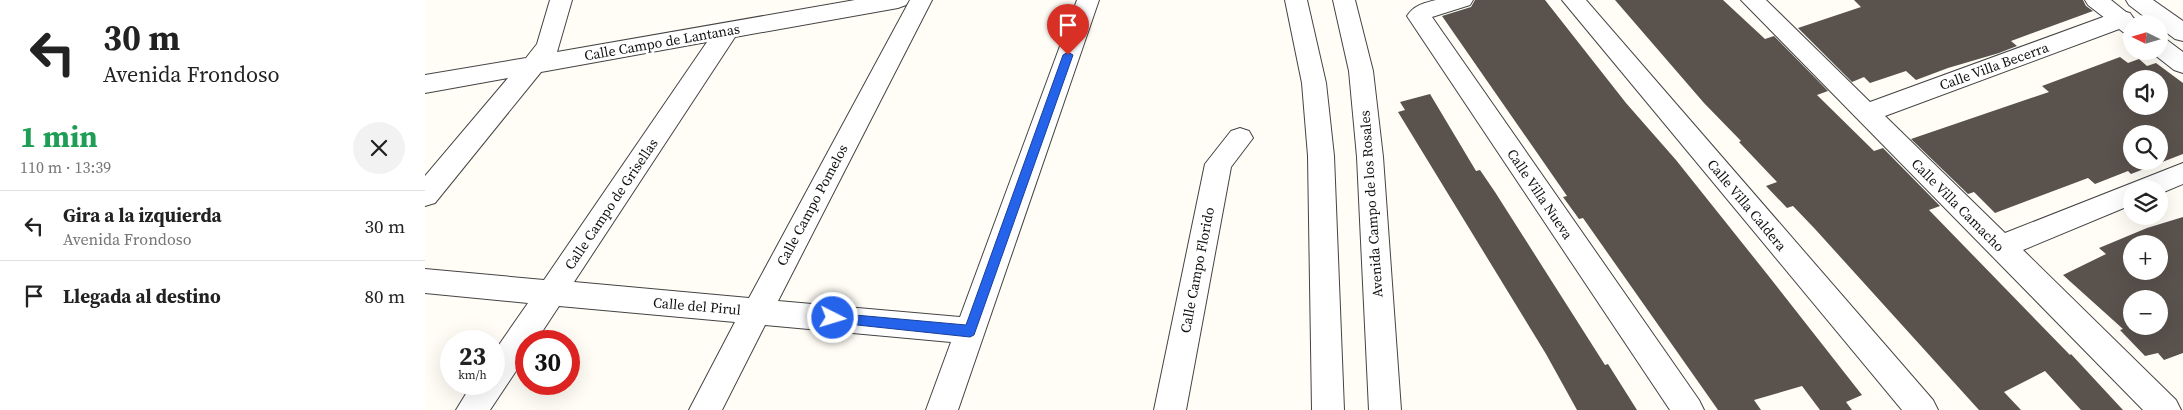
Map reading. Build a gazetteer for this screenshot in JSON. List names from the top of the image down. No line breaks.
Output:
{"streets":{"street":["Calle Campo de Lantanas","Calle Villa Becerra","Calle Villa Nueva","Calle Campo de Grisellas","Avenida Campo de los Rosales","Calle Campo Pomelos","Calle Villa Caldera","Calle Villa Camacho","Calle Campo Florido","Calle del Pirul"]},"crossings":[["Calle Campo de Lantanas","Calle Campo de Grisellas"],["Calle Villa Becerra","Calle Villa Camacho"],["Calle Campo de Grisellas","Calle del Pirul"],["Calle Campo Pomelos","Calle del Pirul"]],"north":"left","page":{"turn":["30 m","Avenida Frondoso"],"map_buttons":["+","−"],"heading":["1 min","110 m · 13:39"],"list":[{"name":"Gira a la izquierda","note":"Avenida Frondoso","value":"30 m"},{"name":"Llegada al destino","value":"80 m"}],"speed":"23 km/h","limit":"30"}}
